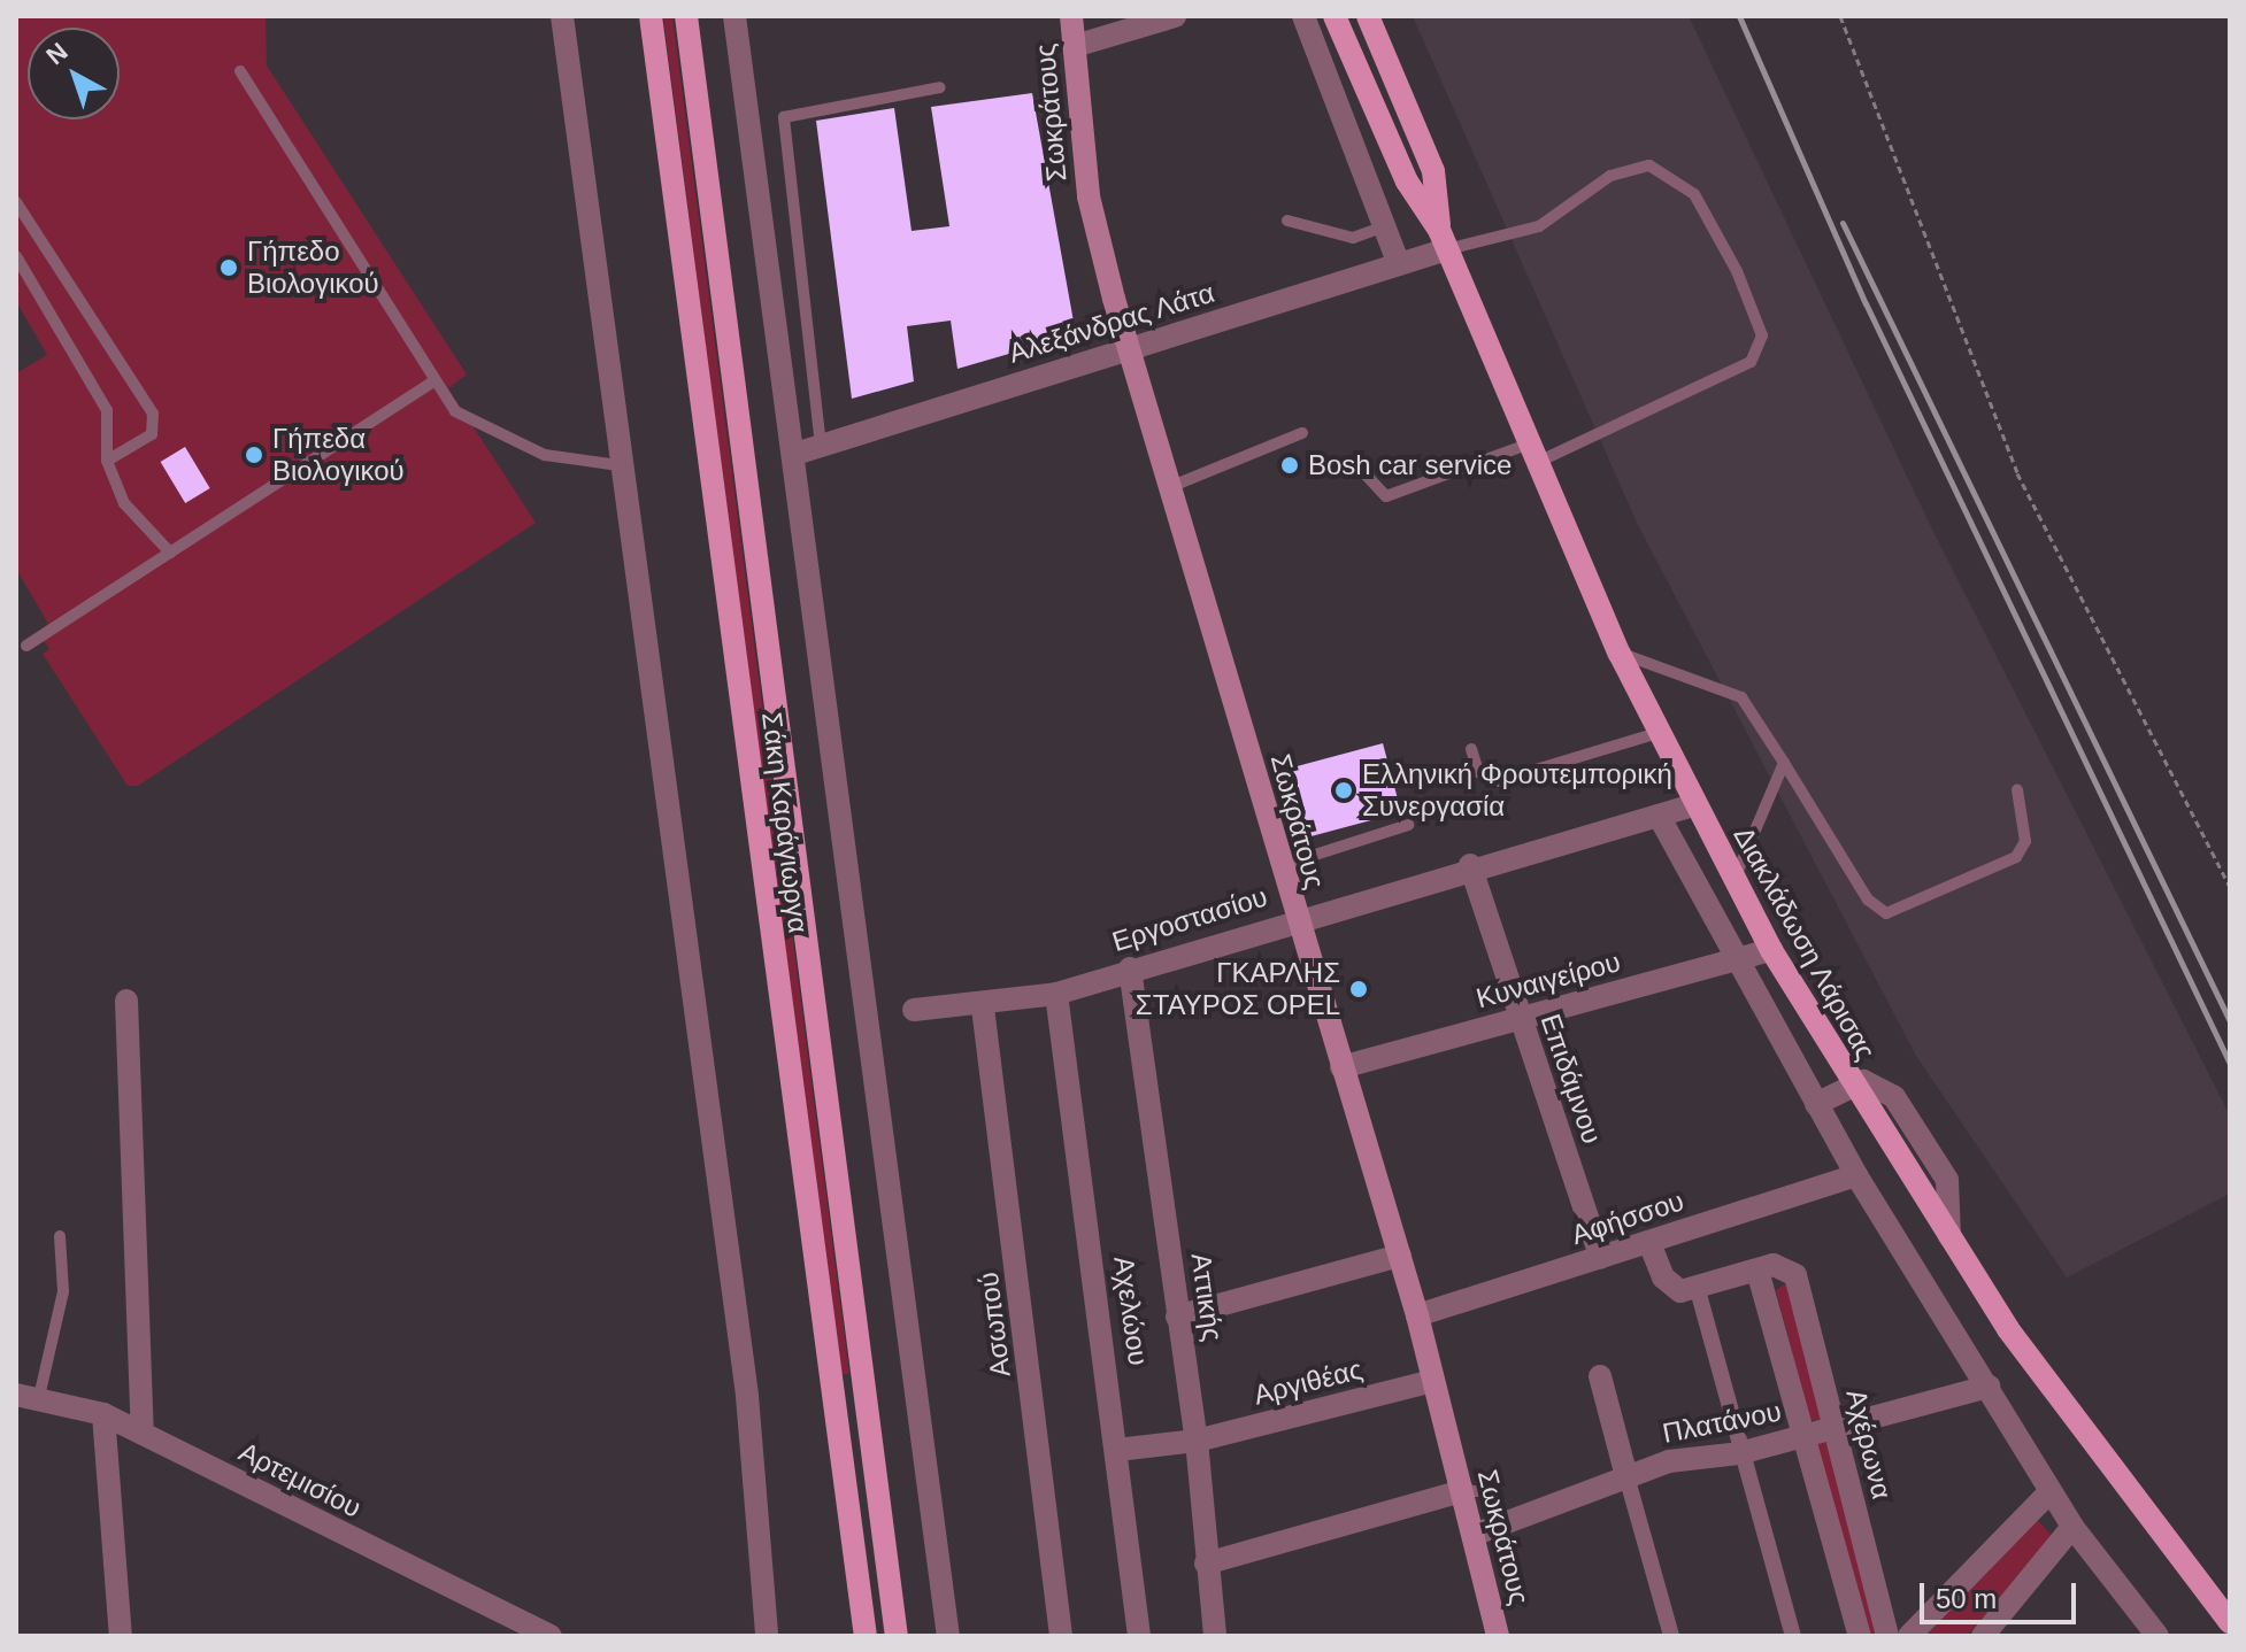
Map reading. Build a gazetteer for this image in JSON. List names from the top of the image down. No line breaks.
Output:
{"streets":{"main road":["Σωκράτους","Σάκη Καράγιωργα","Διακλάδωση Λάρισας"],"street":["Αλεξάνδρας Λάτα","Εργοστασίου","Κυναιγείρου","Επιδάμνου","Αφήσσου","Αττικής","Αχελώου","Ασωπού","Αργιθέας","Πλατάνου","Αχέρωνα","Αρτεμισίου"]},"crossings":[["Σωκράτους","Αλεξάνδρας Λάτα"],["Σωκράτους","Εργοστασίου"],["Σωκράτους","Κυναιγείρου"],["Σωκράτους","Αφήσσου"],["Σωκράτους","Αργιθέας"],["Σωκράτους","Πλατάνου"],["Αλεξάνδρας Λάτα","Διακλάδωση Λάρισας"],["Εργοστασίου","Διακλάδωση Λάρισας"],["Εργοστασίου","Επιδάμνου"],["Εργοστασίου","Αττικής"],["Εργοστασίου","Αχελώου"],["Εργοστασίου","Ασωπού"],["Διακλάδωση Λάρισας","Κυναιγείρου"],["Κυναιγείρου","Επιδάμνου"],["Επιδάμνου","Αφήσσου"],["Αττικής","Αργιθέας"],["Αχελώου","Αργιθέας"],["Πλατάνου","Αχέρωνα"]],"places":["Γήπεδο Βιολογικού","Γήπεδα Βιολογικού","Bosh car service","Ελληνική Φρουτεμπορική Συνεργασία","ΓΚΑΡΛΗΣ ΣΤΑΥΡΟΣ OPEL"],"scale_bar":"50 m","north":"top left"}
